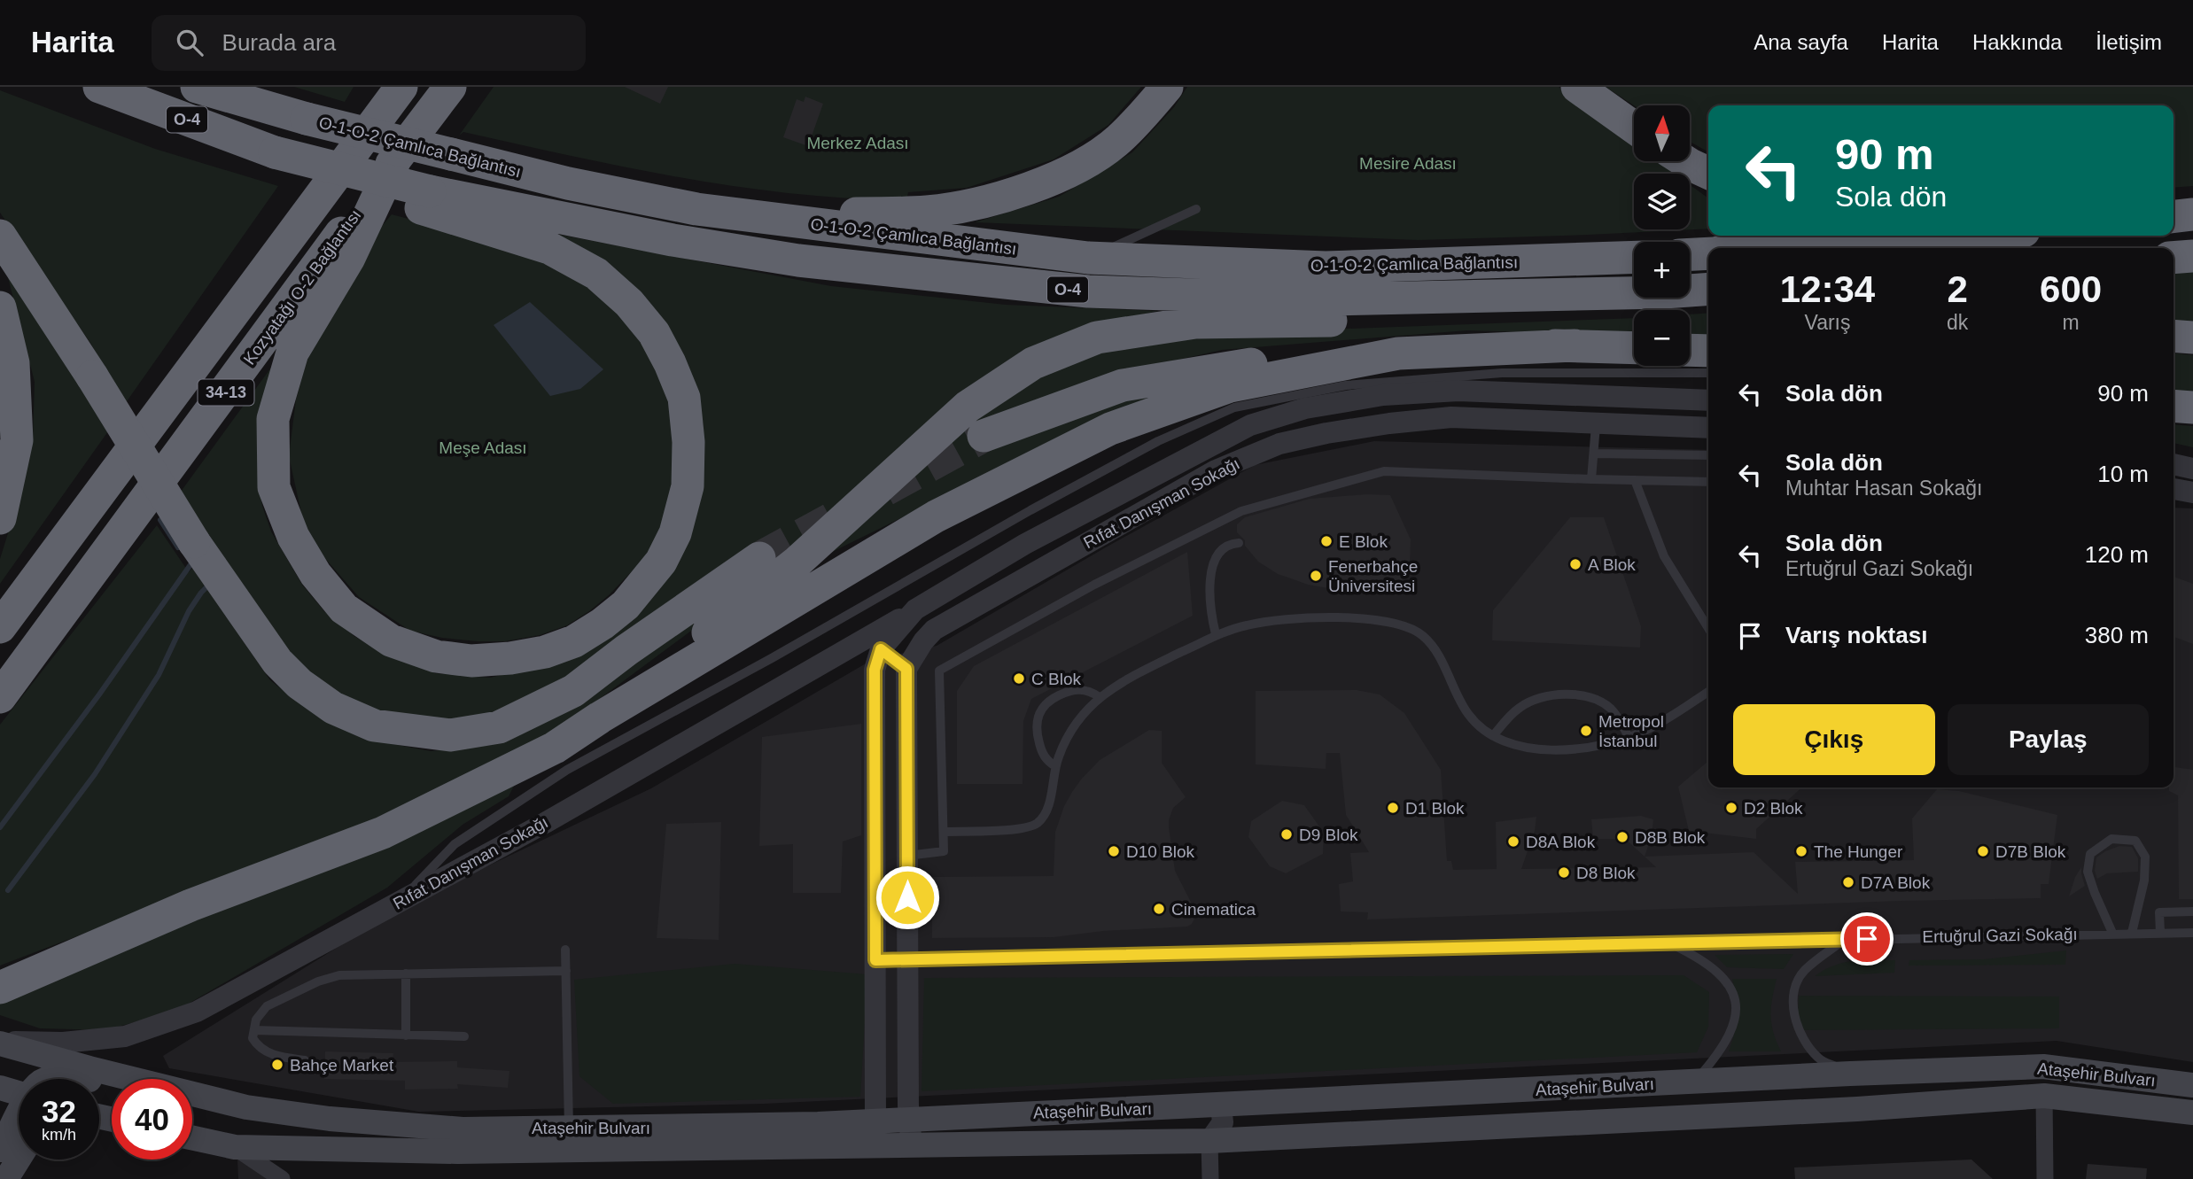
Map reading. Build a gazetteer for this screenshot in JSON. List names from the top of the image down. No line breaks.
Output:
{"streets":{"highway":["O-4","O-1-O-2 Çamlıca Bağlantısı","Kozyatağı O-2 Bağlantısı","34-13"],"main road":["Ataşehir Bulvarı"],"street":["Rıfat Danışman Sokağı"],"lane":["Ertuğrul Gazi Sokağı"]},"crossings":[["O-4","O-1-O-2 Çamlıca Bağlantısı"],["Rıfat Danışman Sokağı","Ataşehir Bulvarı"]],"parks":["Merkez Adası","Mesire Adası","Meşe Adası"],"places":["E Blok","A Blok","Fenerbahçe Üniversitesi","C Blok","Metropol İstanbul","D1 Blok","D2 Blok","D9 Blok","D8B Blok","D8A Blok","D10 Blok","The Hunger","D7B Blok","D8 Blok","D7A Blok","Cinematica","Bahçe Market"],"north":"top","page":{"header":"Harita","search":"Burada ara","nav":["Ana sayfa","Harita","Hakkında","İletişim"],"map_buttons":["+","−"],"turn":["90 m","Sola dön"],"eta":["12:34","Varış","2","dk","600","m"],"list":[{"name":"Sola dön","value":"90 m"},{"name":"Sola dön","note":"Muhtar Hasan Sokağı","value":"10 m"},{"name":"Sola dön","note":"Ertuğrul Gazi Sokağı","value":"120 m"},{"name":"Varış noktası","value":"380 m"}],"buttons":["Çıkış","Paylaş"],"speed":"32 km/h","limit":"40"}}
